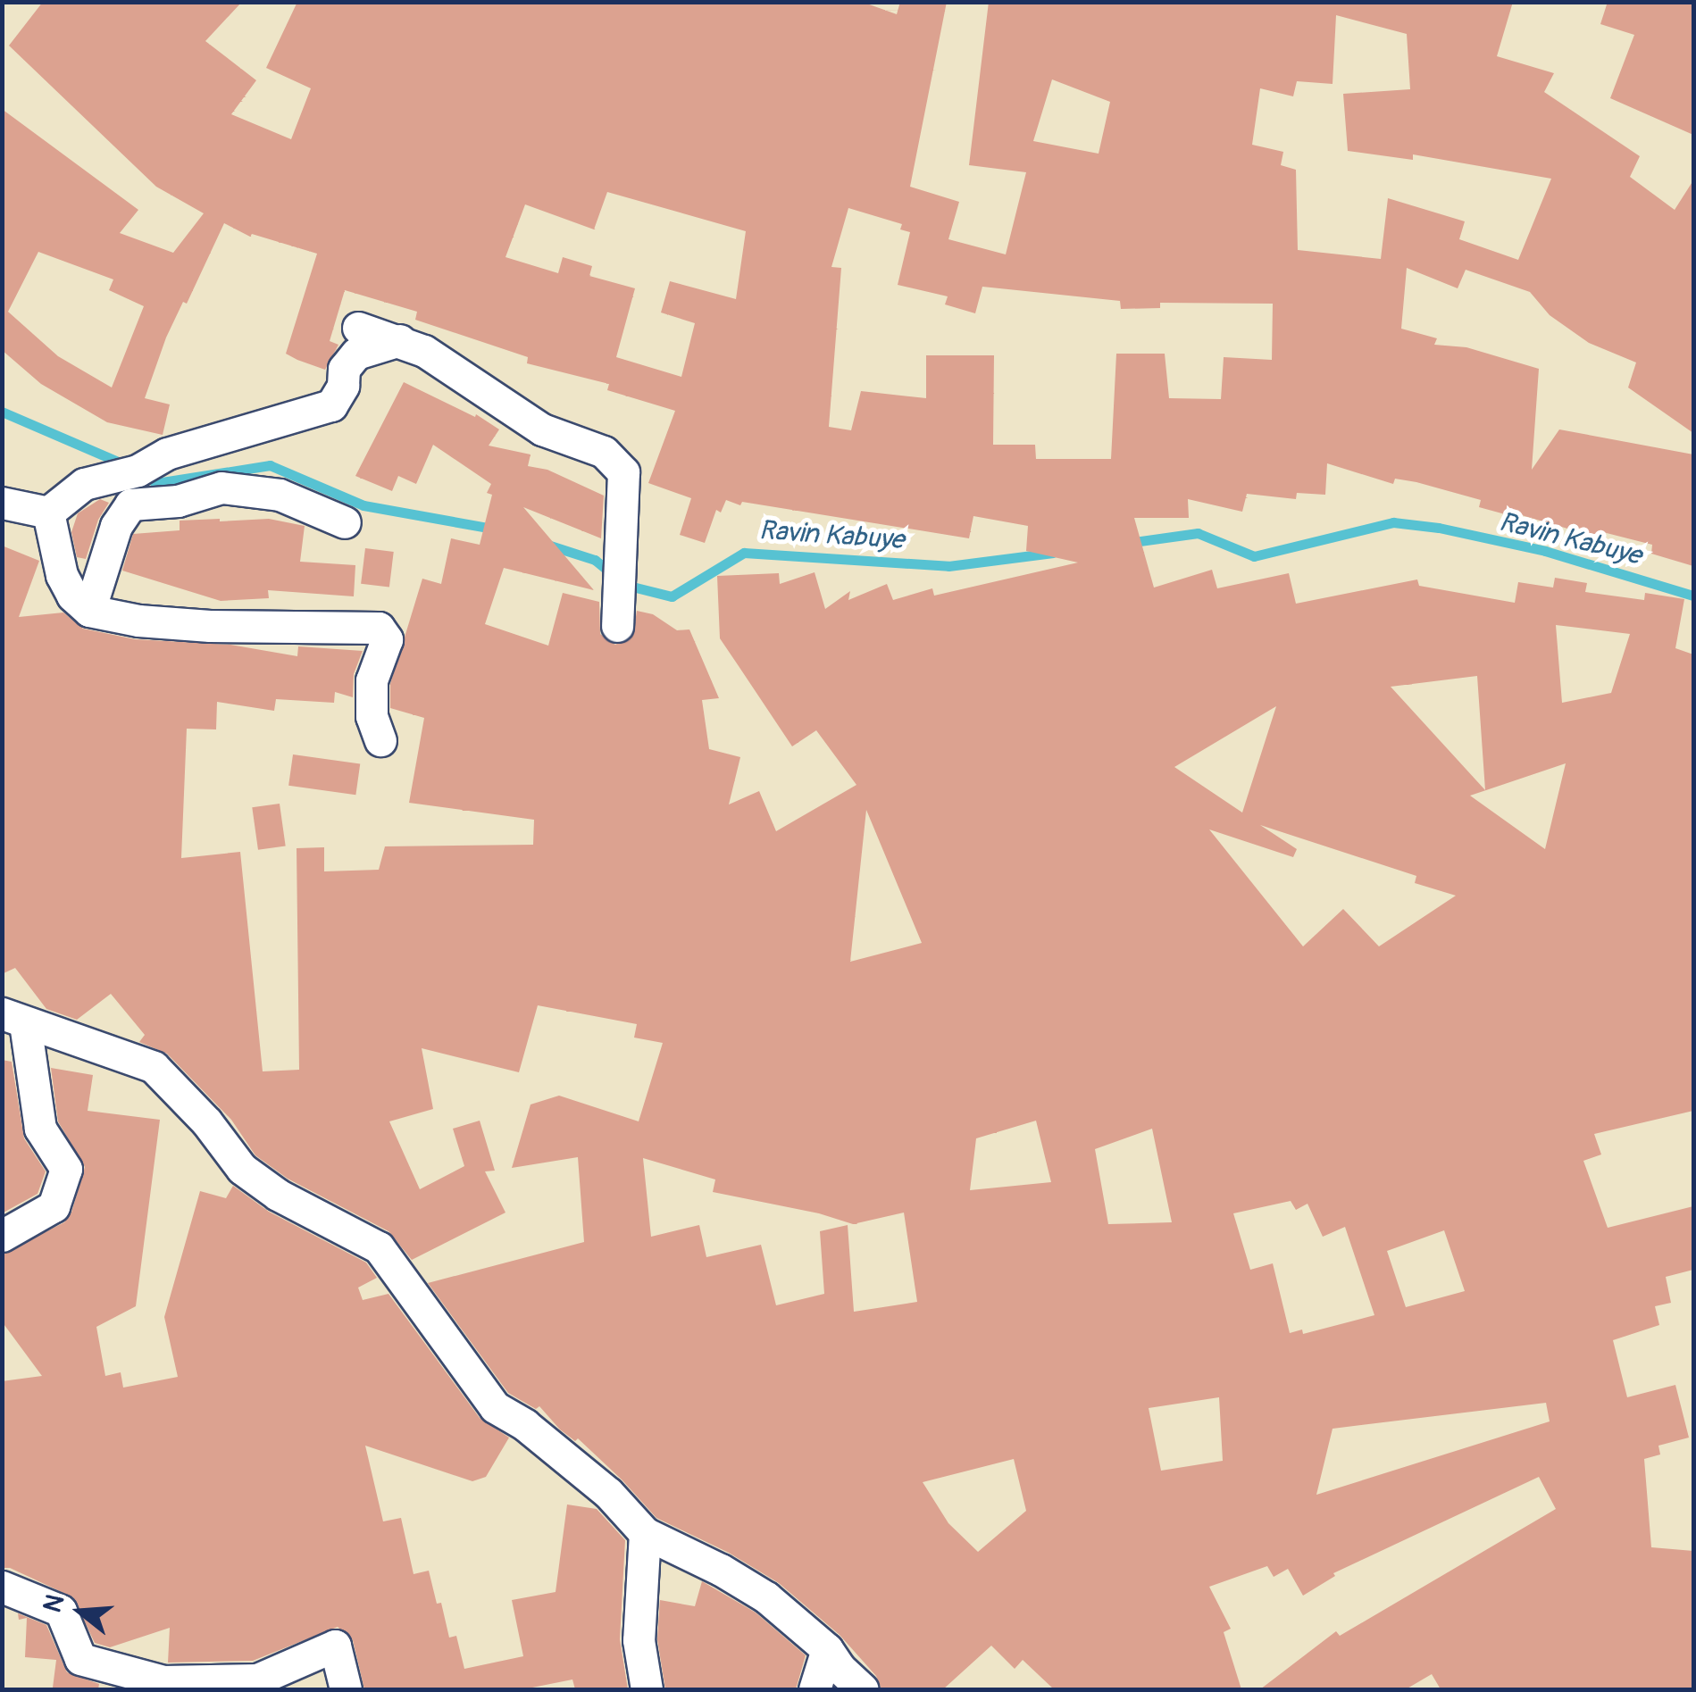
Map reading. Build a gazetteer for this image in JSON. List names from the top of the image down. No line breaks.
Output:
{"water":["Ravin Kabuye"],"north":"left"}
